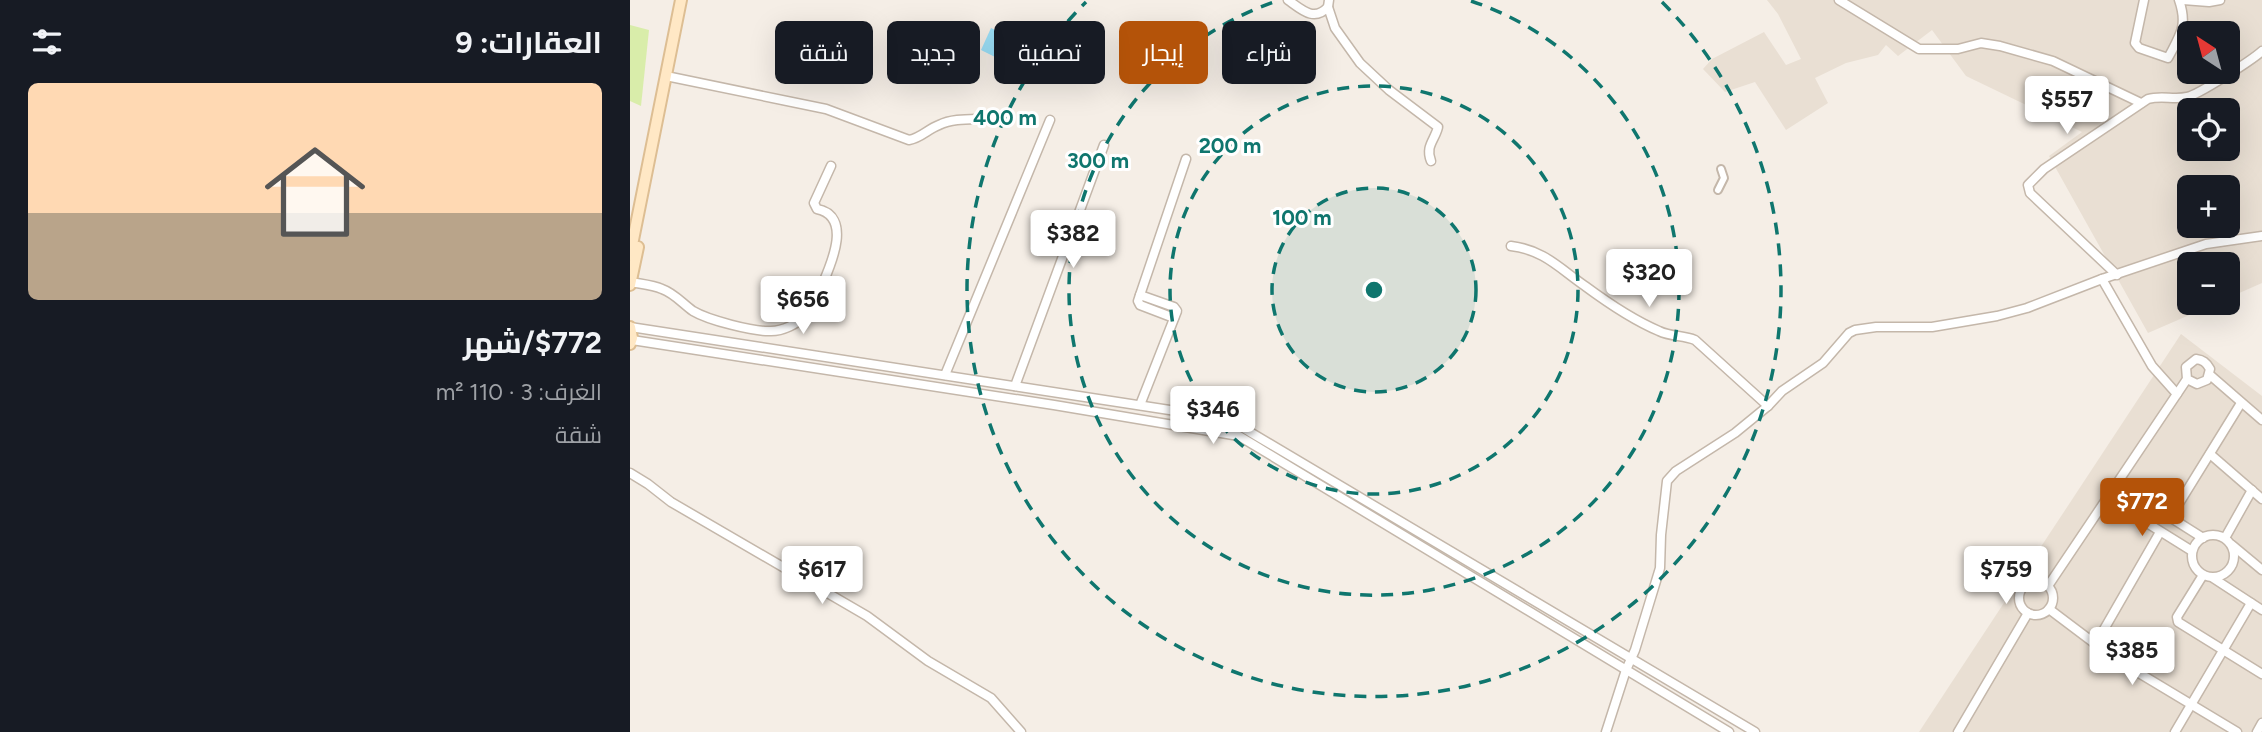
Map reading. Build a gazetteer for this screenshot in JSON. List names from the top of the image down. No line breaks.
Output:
{"north":"top left","page":{"heading":"العقارات: 9","map_buttons":["+","−"],"chip":["شراء","إيجار","تصفية","جديد","شقة"],"price":["$557","$382","$320","$656","$346","$772","$617","$759","$385"],"list":[{"name":"$772/شهر","note":"الغرف: 3 · 110 m² · شقة"}]},"rings":["400 m","200 m","300 m","100 m"]}
